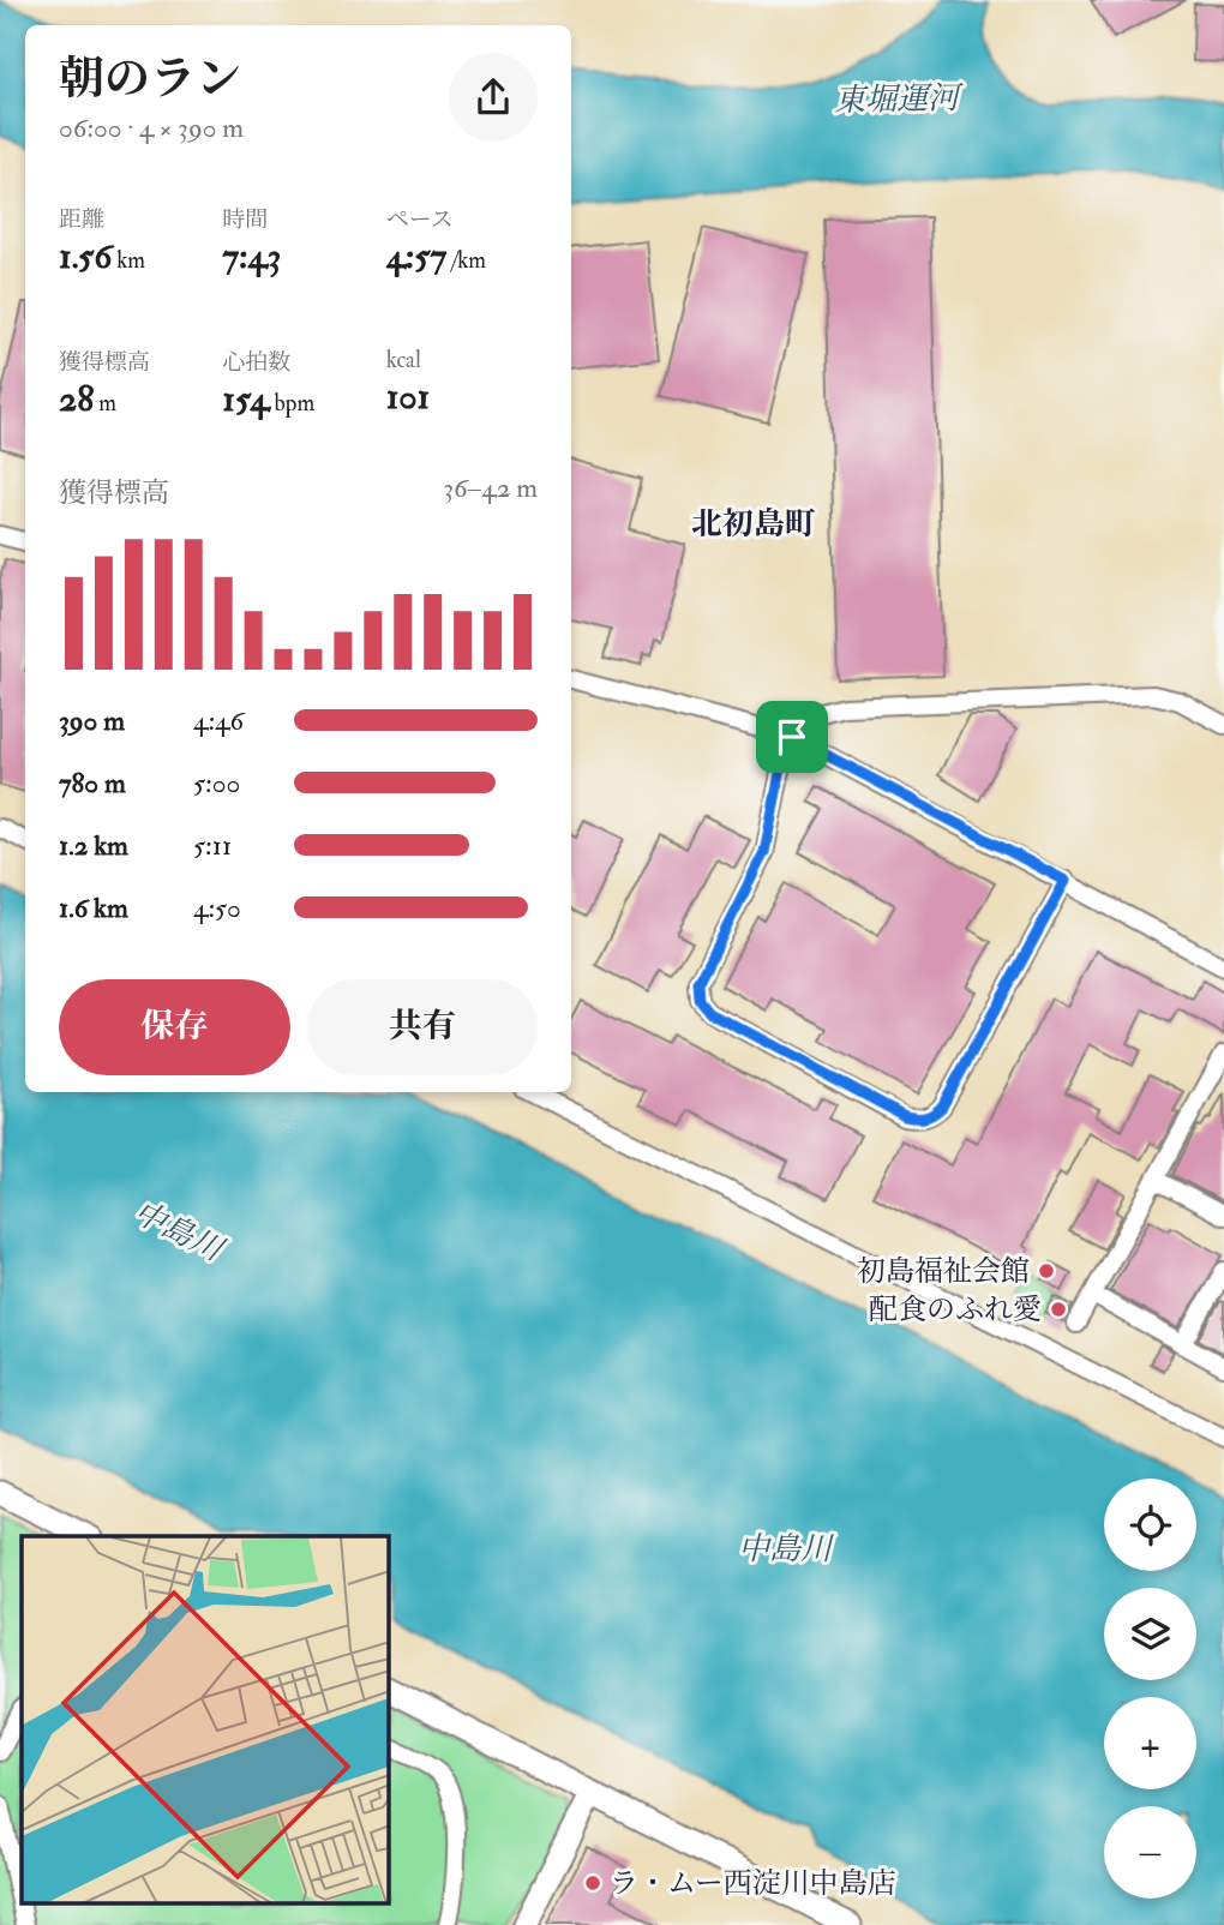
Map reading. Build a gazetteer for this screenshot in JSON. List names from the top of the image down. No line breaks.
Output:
{"districts":["北初島町"],"water":["東堀運河","中島川"],"places":["初島福祉会館","配食のふれ愛","ラ・ムー西淀川中島店"],"page":{"heading":["朝のラン","06:00 · 4 × 390 m"],"stats":[["距離","1.56 km"],["時間","7:43"],["ペース","4:57 /km"],["獲得標高","28 m"],["心拍数","154 bpm"],["kcal","101"]],"chart":["獲得標高","36–42 m"],"list":[{"name":"390 m","note":"4:46"},{"name":"780 m","note":"5:00"},{"name":"1.2 km","note":"5:11"},{"name":"1.6 km","note":"4:50"}],"buttons":["保存","共有"],"map_buttons":["+","−"]}}
